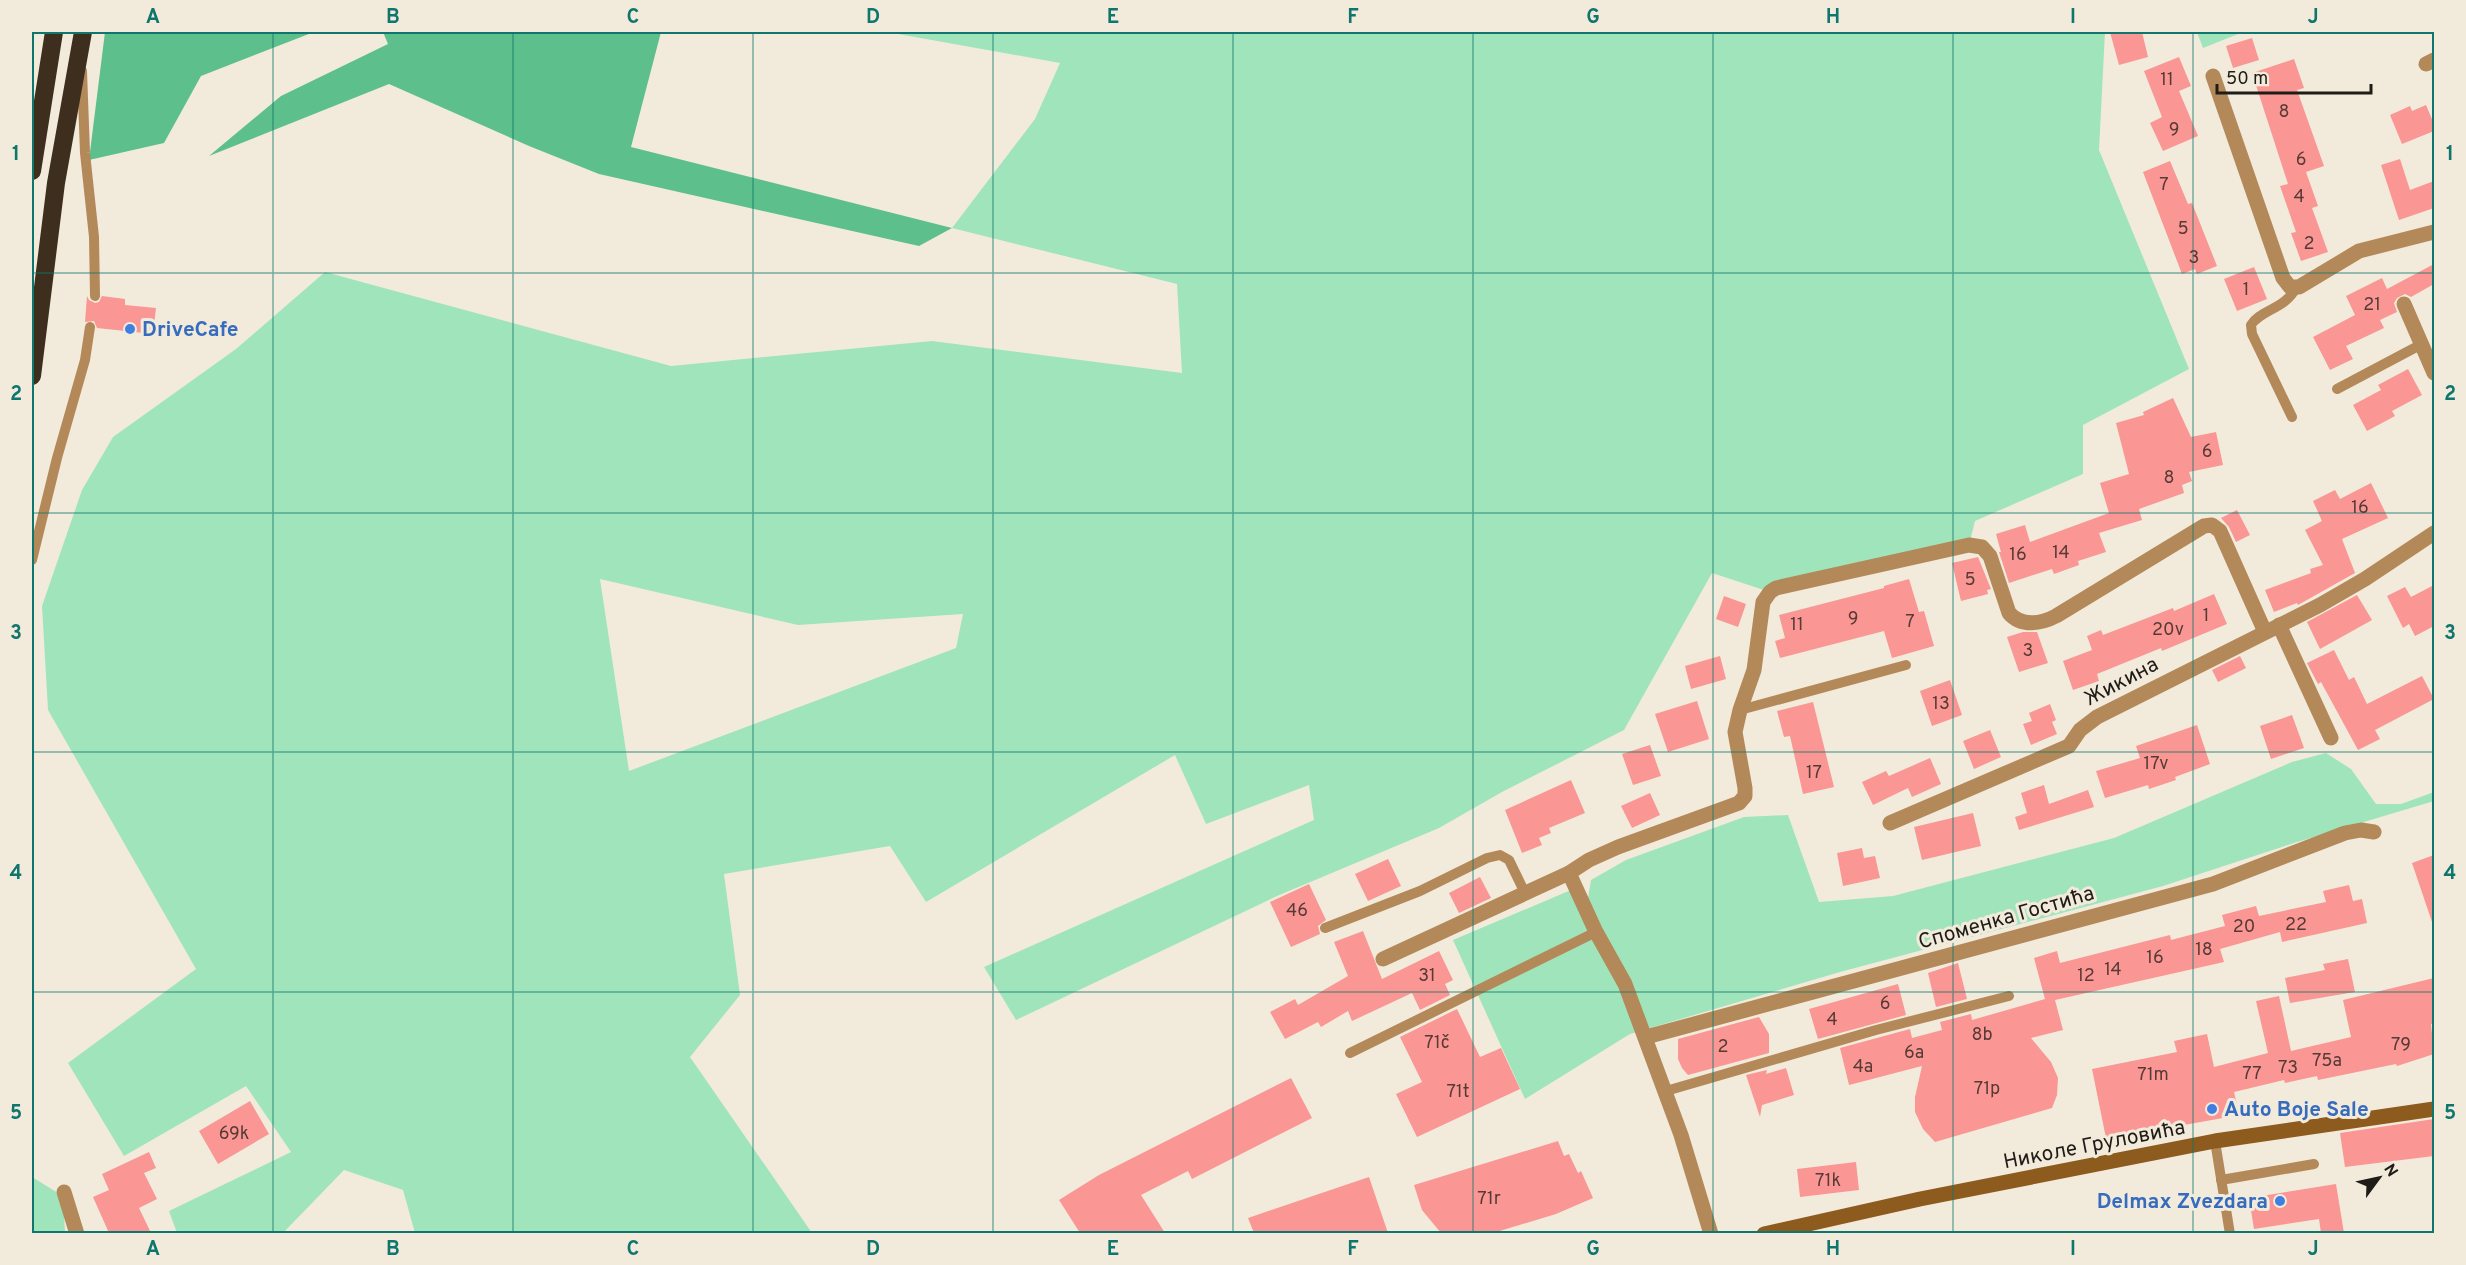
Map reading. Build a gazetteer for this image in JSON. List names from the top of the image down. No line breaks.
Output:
{"streets":{"street":["Жикина","Споменка Гостића","Николе Груловића"]},"places":["DriveCafe","Auto Boje Sale","Delmax Zvezdara"],"house_numbers":["11","8","9","6","7","4","5","2","3","1","21","6","8","16","14","16","5","1","9","7","11","20v","3","13","17v","17","46","22","20","18","16","14","31","12","6","4","8b","71č","79","2","6a","75a","4a","73","77","71m","71p","71t","69k","71k","71r"],"scale_bar":"50 m","north":"top right","grid":{"columns":["A","B","C","D","E","F","G","H","I","J"],"rows":["1","2","3","4","5"]}}
